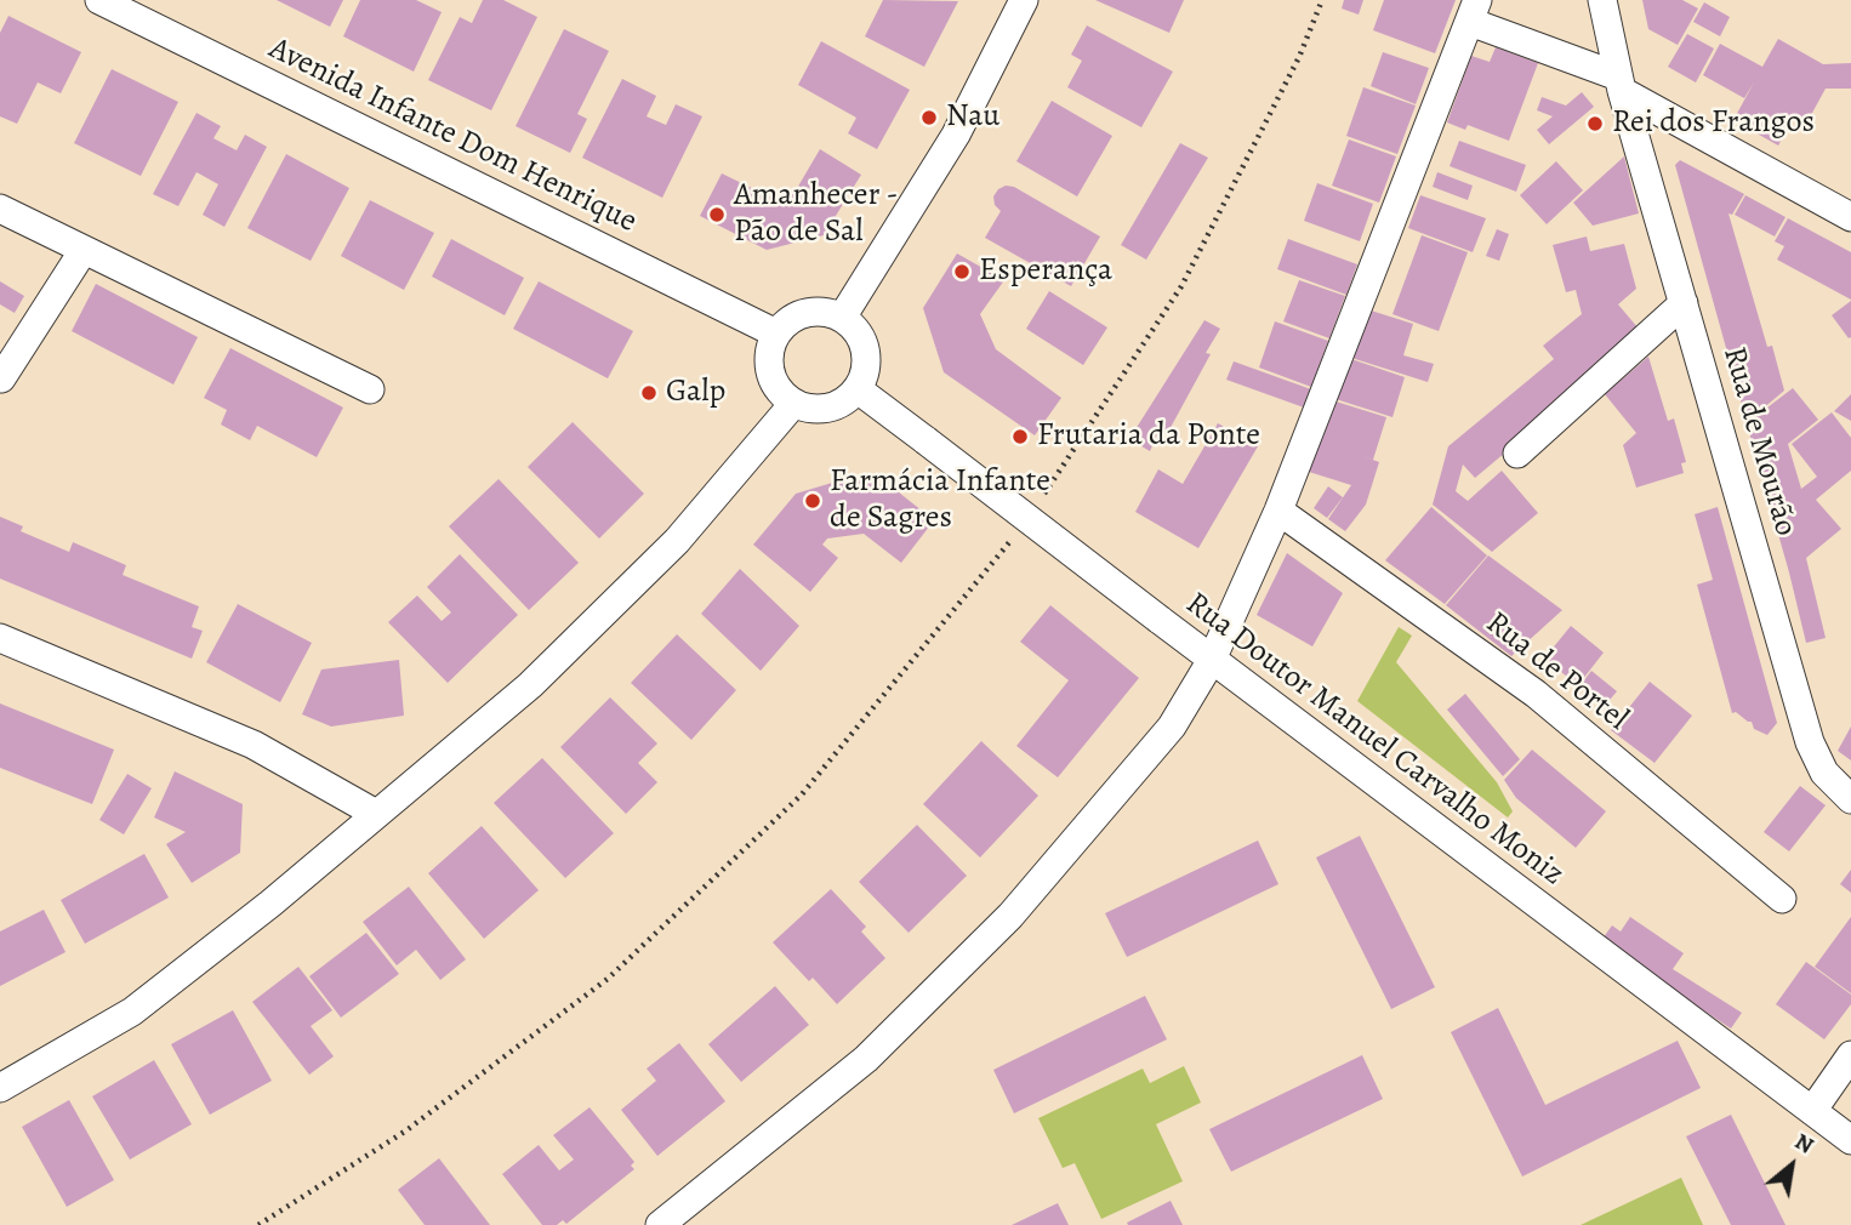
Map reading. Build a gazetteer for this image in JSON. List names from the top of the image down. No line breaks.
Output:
{"streets":{"street":["Avenida Infante Dom Henrique","Rua de Mourão","Rua de Portel","Rua Doutor Manuel Carvalho Moniz"]},"crossings":[["Avenida Infante Dom Henrique","Rua Doutor Manuel Carvalho Moniz"]],"places":["Nau","Rei dos Frangos","Amanhecer - Pão de Sal","Esperança","Galp","Frutaria da Ponte","Farmácia Infante de Sagres"],"north":"top right"}
